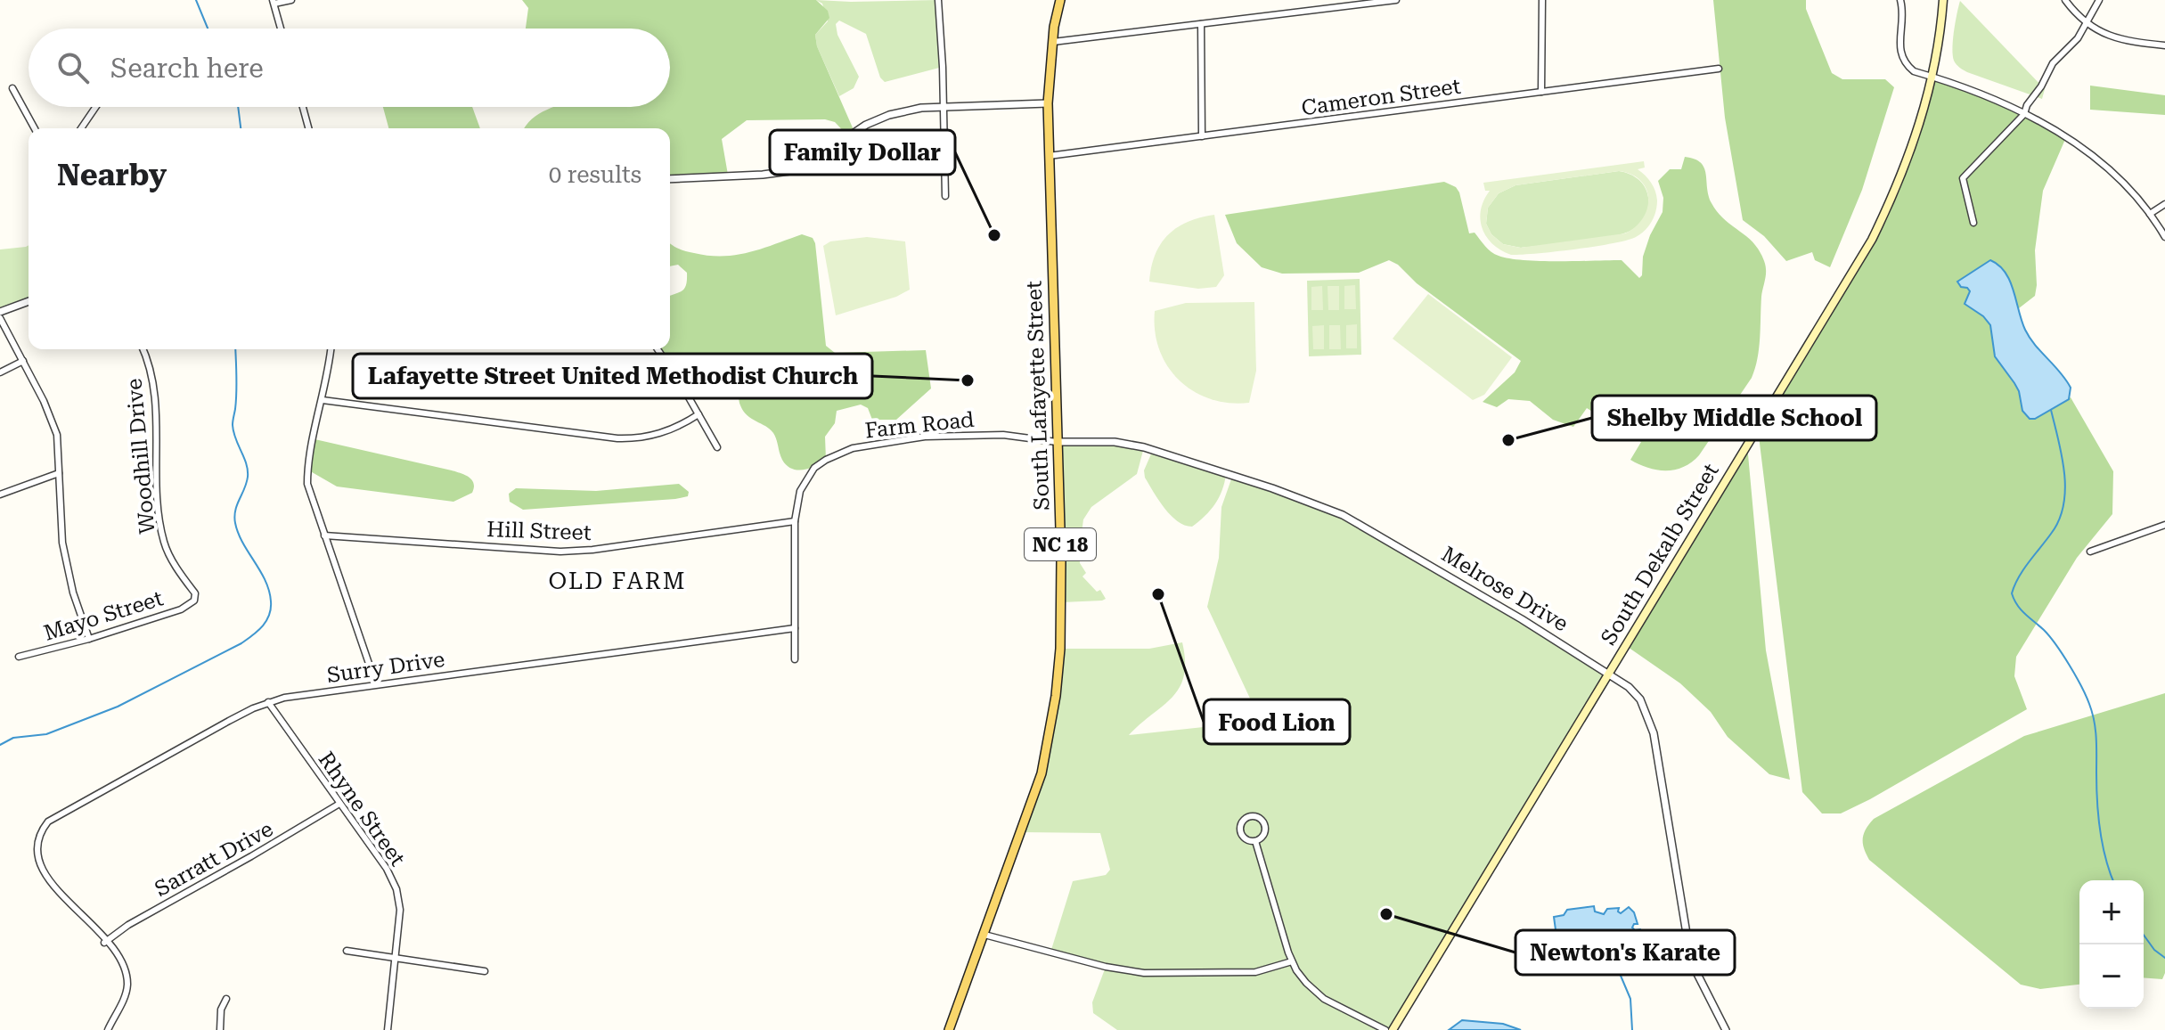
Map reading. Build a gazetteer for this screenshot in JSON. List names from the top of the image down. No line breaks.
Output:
{"streets":{"main road":["South Lafayette Street","NC 18","South Dekalb Street"],"street":["Cameron Street","Farm Road","Woodhill Drive","Hill Street","Melrose Drive","Mayo Street","Surry Drive","Rhyne Street","Sarratt Drive"]},"crossings":[["Cameron Street","South Lafayette Street"],["South Lafayette Street","Farm Road"],["South Lafayette Street","Melrose Drive"],["Farm Road","Hill Street"],["Farm Road","Melrose Drive"],["Farm Road","Surry Drive"],["Woodhill Drive","Mayo Street"],["South Dekalb Street","Melrose Drive"],["Surry Drive","Rhyne Street"],["Rhyne Street","Sarratt Drive"]],"districts":["OLD FARM"],"places":["Family Dollar","Lafayette Street United Methodist Church","Shelby Middle School","Food Lion","Newton's Karate"],"page":{"search":"Search here","heading":["Nearby","0 results"],"map_buttons":["+","−"]}}
